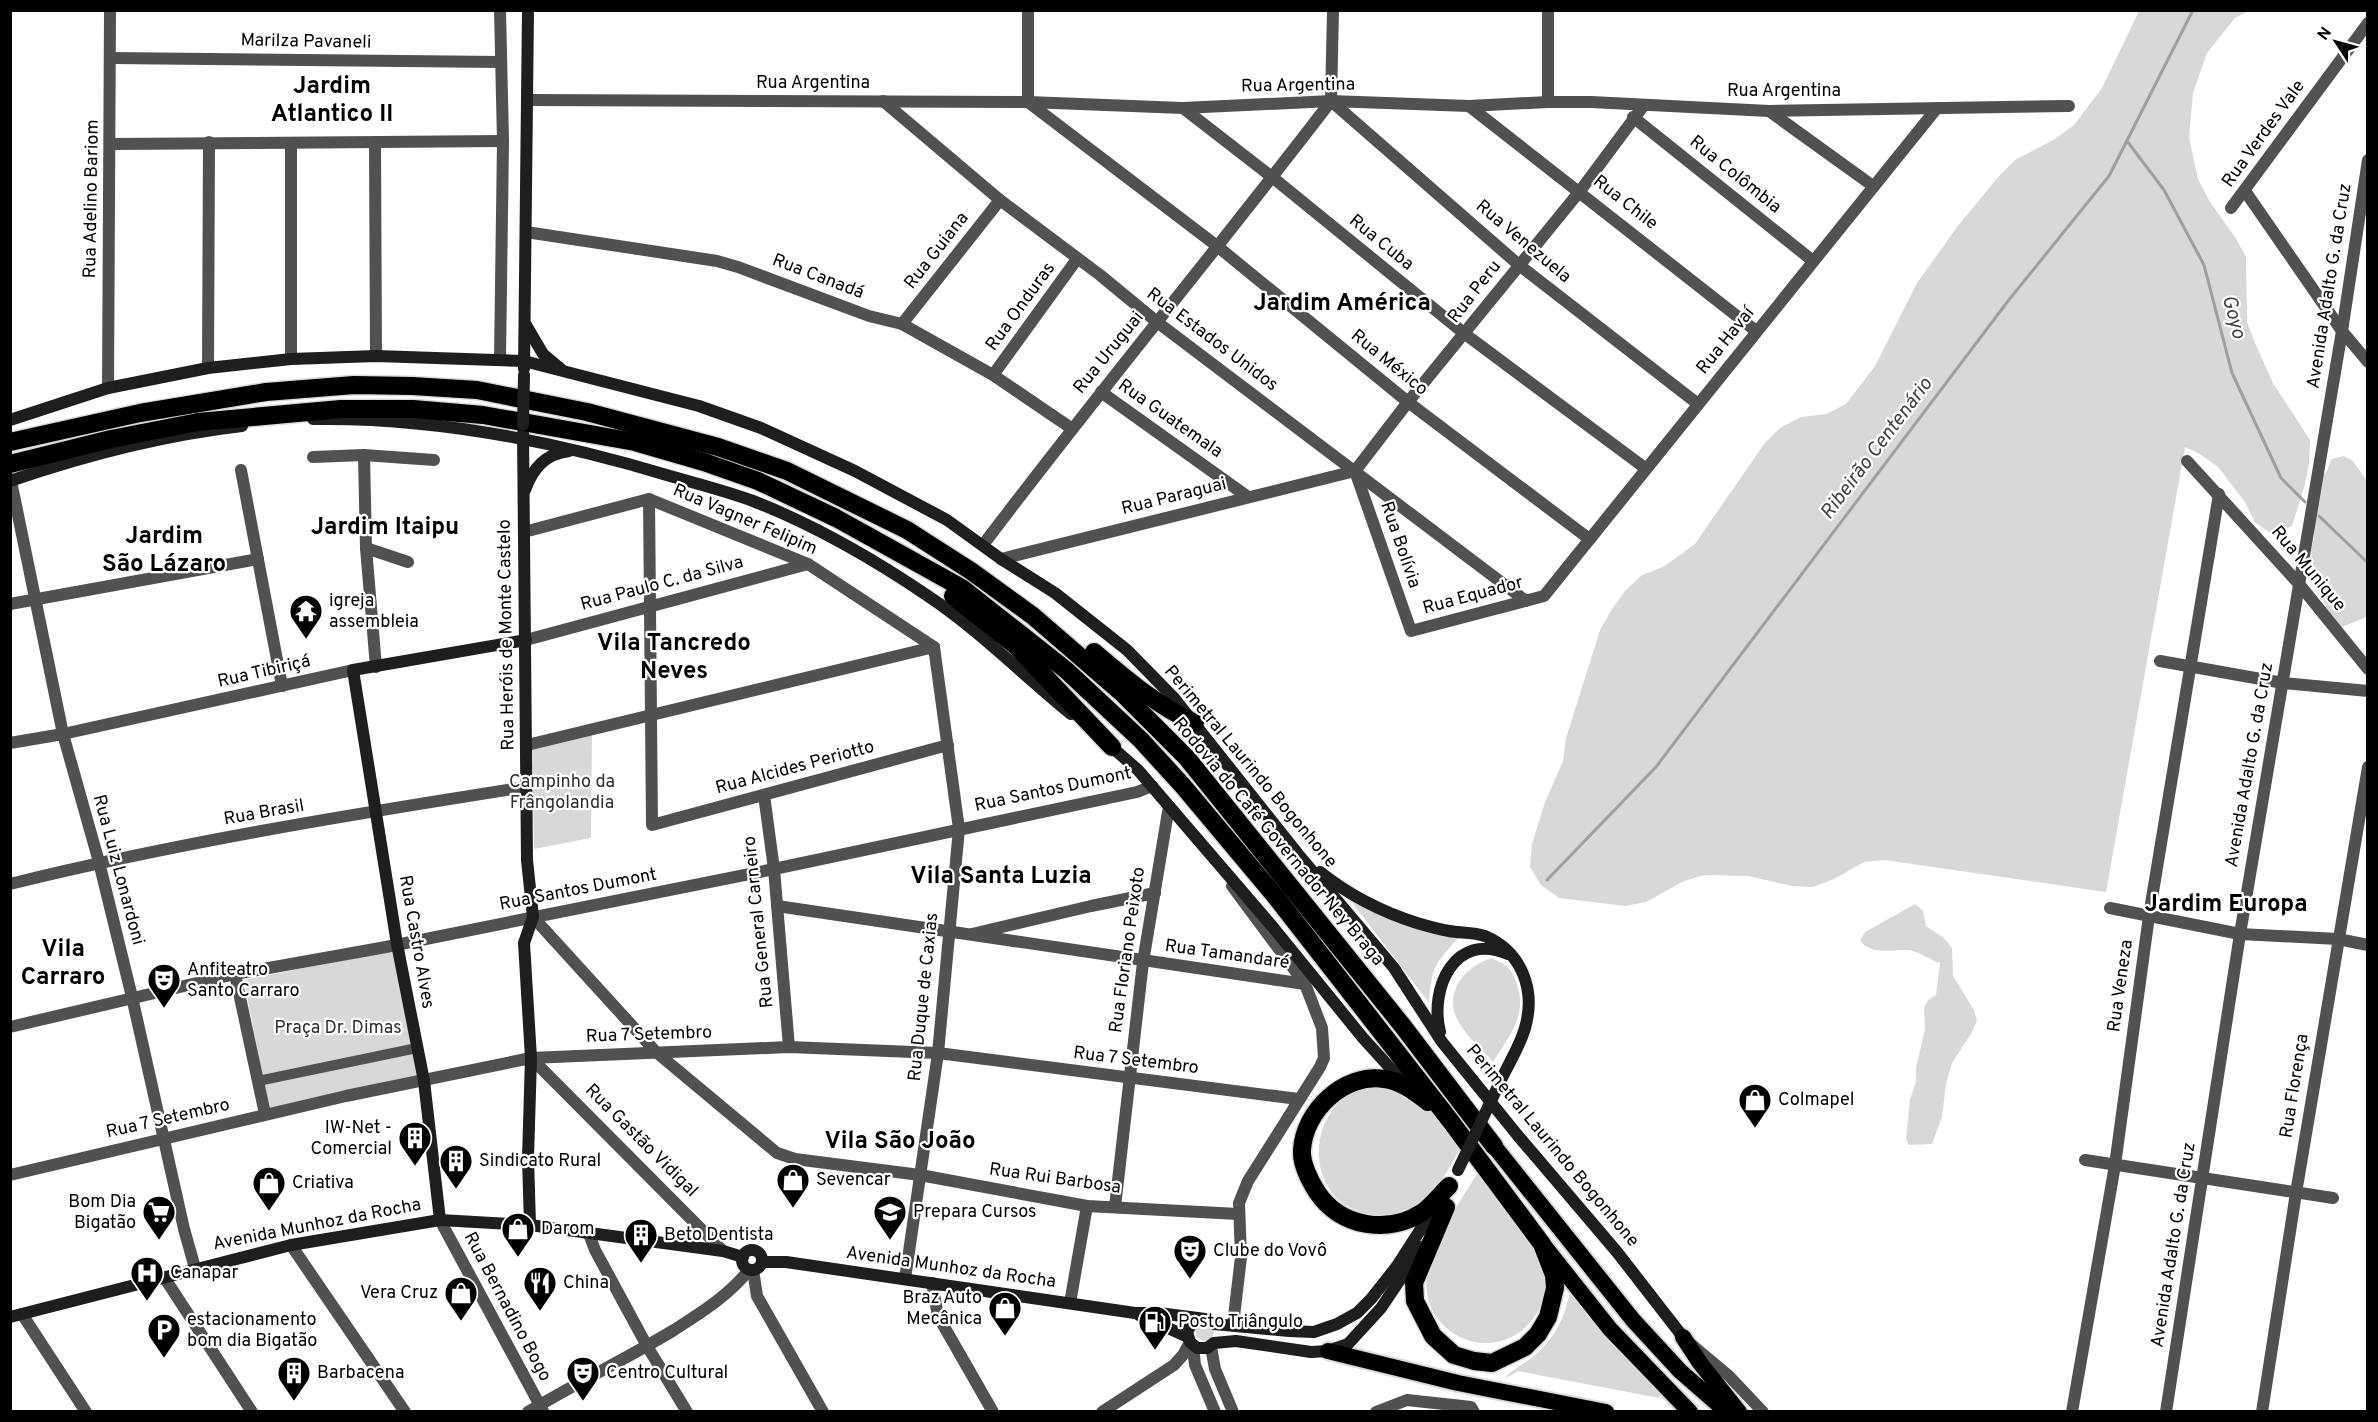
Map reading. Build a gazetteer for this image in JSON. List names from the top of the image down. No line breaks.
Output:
{"streets":{"highway":["Rodovia do Café Governador Ney Braga"],"main road":["Rua Heróis de Monte Castelo","Rua Tibiriçá","Perimetral Laurindo Bogonhone","Rua Castro Alves","Avenida Munhoz da Rocha"],"street":["Marilza Pavaneli","Rua Argentina","Rua Verdes Vale","Rua Colômbia","Rua Adelino Bariom","Rua Chile","Rua Venezuela","Rua Cuba","Rua Guiana","Rua Canadá","Avenida Adalto G. da Cruz","Rua Peru","Rua Onduras","Rua Estados Unidos","Rua Havaí","Rua Uruguai","Rua México","Rua Guatemala","Rua Paraguai","Rua Vagner Felipim","Rua Bolívia","Rua Munique","Rua Paulo C. da Silva","Rua Equador","Rua Alcides Periotto","Rua Santos Dumont","Rua Brasil","Rua Luiz Lonardoni","Rua General Carneiro","Rua Floriano Peixoto","Rua Tamandaré","Rua Veneza","Rua Duque de Caxias","Rua 7 Setembro","Rua Florença","Rua Gastão Vidigal","Rua Rui Barbosa","Rua Bernadino Bogo"]},"crossings":[["Marilza Pavaneli","Rua Adelino Bariom"],["Rua Argentina","Rua Chile"],["Rua Argentina","Rua Venezuela"],["Rua Argentina","Rua Cuba"],["Rua Argentina","Rua Peru"],["Rua Argentina","Rua Estados Unidos"],["Rua Argentina","Rua Havaí"],["Rua Argentina","Rua Uruguai"],["Rua Argentina","Rua México"],["Rua Argentina","Rua Heróis de Monte Castelo"],["Rua Colômbia","Rua Peru"],["Rua Colômbia","Rua Havaí"],["Rua Adelino Bariom","Perimetral Laurindo Bogonhone"],["Rua Chile","Rua Peru"],["Rua Chile","Rua Havaí"],["Rua Venezuela","Rua Peru"],["Rua Venezuela","Rua Havaí"],["Rua Venezuela","Rua Uruguai"],["Rua Cuba","Rua Peru"],["Rua Cuba","Rua Havaí"],["Rua Cuba","Rua Uruguai"],["Rua Guiana","Rua Canadá"],["Rua Guiana","Rua Estados Unidos"],["Rua Canadá","Rua Onduras"],["Rua Canadá","Rua Uruguai"],["Rua Canadá","Rua Heróis de Monte Castelo"],["Avenida Adalto G. da Cruz","Rua Munique"],["Rua Peru","Rua Estados Unidos"],["Rua Peru","Rua México"],["Rua Peru","Rua Paraguai"],["Rua Peru","Rua Bolívia"],["Rua Onduras","Rua Estados Unidos"],["Rua Estados Unidos","Rua Uruguai"],["Rua Estados Unidos","Rua Paraguai"],["Rua Estados Unidos","Rua Bolívia"],["Rua Estados Unidos","Rua Equador"],["Rua Havaí","Rua México"],["Rua Havaí","Rua Equador"],["Rua Uruguai","Rua México"],["Rua Uruguai","Rua Guatemala"],["Rua Uruguai","Perimetral Laurindo Bogonhone"],["Rua Guatemala","Rua Paraguai"],["Rua Paraguai","Rua Bolívia"],["Rua Paraguai","Perimetral Laurindo Bogonhone"],["Rua Vagner Felipim","Rua Paulo C. da Silva"],["Rua Vagner Felipim","Rua Heróis de Monte Castelo"],["Rua Vagner Felipim","Rua Duque de Caxias"],["Rua Bolívia","Rua Equador"],["Rua Munique","Rua Veneza"],["Rua Paulo C. da Silva","Rua Heróis de Monte Castelo"],["Rua Paulo C. da Silva","Rua Tibiriçá"],["Rua Heróis de Monte Castelo","Rua Tibiriçá"],["Rua Heróis de Monte Castelo","Perimetral Laurindo Bogonhone"],["Rua Heróis de Monte Castelo","Rua Santos Dumont"],["Rua Heróis de Monte Castelo","Rua Brasil"],["Rua Heróis de Monte Castelo","Rua 7 Setembro"],["Rua Heróis de Monte Castelo","Rua Gastão Vidigal"],["Rua Heróis de Monte Castelo","Rua Rui Barbosa"],["Rua Heróis de Monte Castelo","Avenida Munhoz da Rocha"],["Rua Tibiriçá","Rua Luiz Lonardoni"],["Rua Tibiriçá","Rua Castro Alves"],["Rua Alcides Periotto","Rua General Carneiro"],["Rua Alcides Periotto","Rua Duque de Caxias"],["Rua Santos Dumont","Rua Luiz Lonardoni"],["Rua Santos Dumont","Rua General Carneiro"],["Rua Santos Dumont","Rua Castro Alves"],["Rua Santos Dumont","Rua Duque de Caxias"],["Rua Santos Dumont","Rua Rui Barbosa"],["Rua Brasil","Rua Luiz Lonardoni"],["Rua Brasil","Rua Castro Alves"],["Rua Luiz Lonardoni","Rua 7 Setembro"],["Rua Luiz Lonardoni","Avenida Munhoz da Rocha"],["Rua General Carneiro","Rua Tamandaré"],["Rua General Carneiro","Rua 7 Setembro"],["Rua Castro Alves","Rua 7 Setembro"],["Rua Castro Alves","Avenida Munhoz da Rocha"],["Rua Castro Alves","Rua Bernadino Bogo"],["Rua Floriano Peixoto","Rua Tamandaré"],["Rua Floriano Peixoto","Rua 7 Setembro"],["Rua Floriano Peixoto","Rua Rui Barbosa"],["Rua Tamandaré","Rua Duque de Caxias"],["Rua Duque de Caxias","Rua 7 Setembro"],["Rua Duque de Caxias","Rua Rui Barbosa"],["Rua Duque de Caxias","Avenida Munhoz da Rocha"],["Rua 7 Setembro","Rua Gastão Vidigal"],["Rua 7 Setembro","Rua Rui Barbosa"],["Rua Gastão Vidigal","Avenida Munhoz da Rocha"],["Avenida Munhoz da Rocha","Rua Bernadino Bogo"]],"districts":["Jardim Atlantico II","Jardim América","Jardim Itaipu","Jardim São Lázaro","Vila Tancredo Neves","Vila Santa Luzia","Jardim Europa","Vila Carraro","Vila São João"],"water":["Goyo","Ribeirão Centenário"],"parks":["Campinho da Frângolandia","Praça Dr. Dimas"],"places":{"temple":["igreja assembleia"],"theatre":["Anfiteatro Santo Carraro","Clube do Vovô","Centro Cultural"],"shop":["Colmapel","Sevencar","Criativa","Darom","Vera Cruz","Braz Auto Mecânica"],"building":["IW-Net - Comercial","Sindicato Rural","Beto Dentista","Barbacena"],"supermarket":["Bom Dia Bigatão"],"school or university":["Prepara Cursos"],"hospital":["Canapar"],"restaurant":["China"],"fuel station":["Posto Triângulo"],"parking":["estacionamento bom dia Bigatão"]},"north":"top left"}
